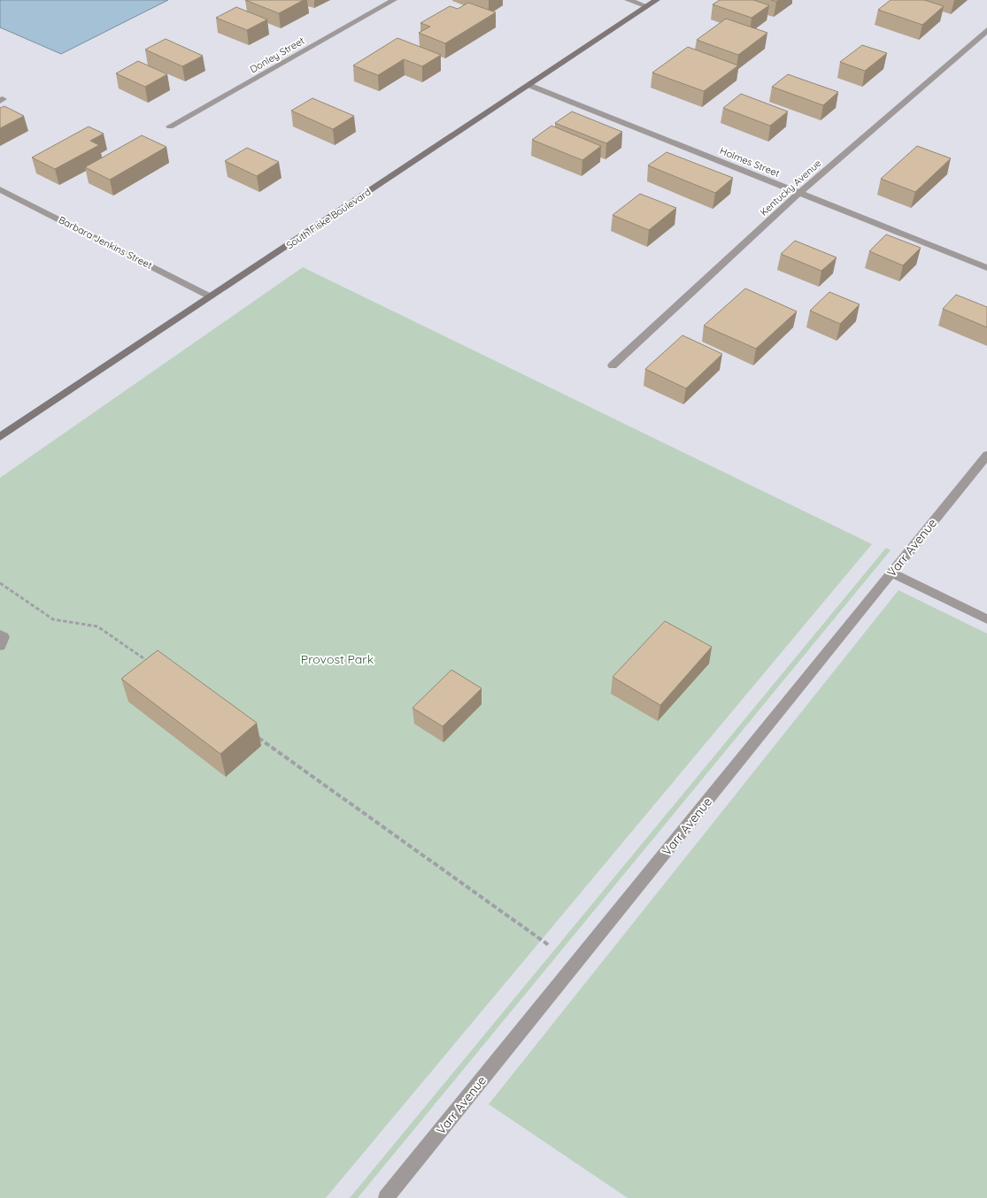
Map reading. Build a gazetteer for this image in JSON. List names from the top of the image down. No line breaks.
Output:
{"streets":{"main road":["South Fiske Boulevard"],"street":["Donley Street","Holmes Street","Kentucky Avenue","Barbara Jenkins Street","Varr Avenue"]},"crossings":[["Holmes Street","Kentucky Avenue"],["Holmes Street","South Fiske Boulevard"],["South Fiske Boulevard","Barbara Jenkins Street"]],"parks":["Provost Park"]}
